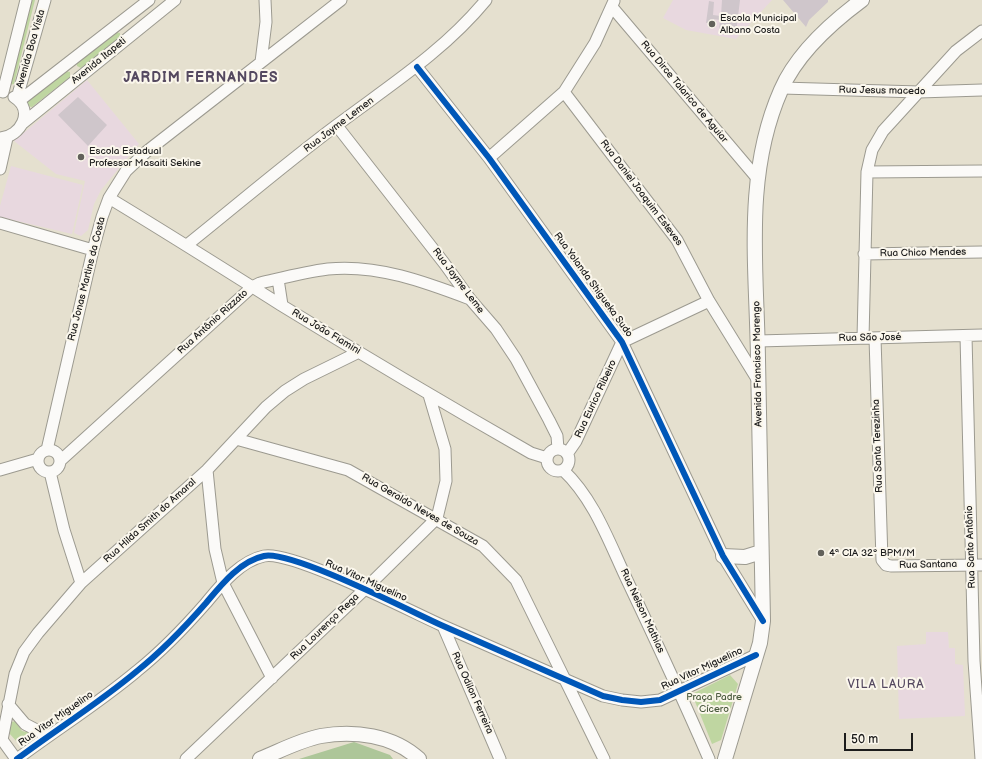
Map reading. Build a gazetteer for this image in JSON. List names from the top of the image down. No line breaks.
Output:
{"streets":{"main road":["Avenida Francisco Marengo"],"street":["Avenida Boa Vista","Avenida Itapeti","Rua Jesus macedo","Rua Dirce Talarico de Aguiar","Rua Jayme Lemen","Rua Daniel Joaquim Esteves","Rua Chico Mendes","Rua Jonas Martins da Costa","Rua Jayme Leme","Rua Yolanda Shigueka Sudo","Rua Antônio Rizzato","Rua João Fiamini","Rua São José","Rua Eurico Ribeiro","Rua Santa Terezinha","Rua Geraldo Neves de Souza","Rua Hilda Smith do Amaral","Rua Santo Antônio","Rua Santana","Rua Vitor Miguelino","Rua Nelson Mathias","Rua Lourenço Rega","Rua Odilon Ferreira"]},"crossings":[["Avenida Boa Vista","Avenida Itapeti"],["Rua Jesus macedo","Avenida Francisco Marengo"],["Rua Dirce Talarico de Aguiar","Avenida Francisco Marengo"],["Rua Jayme Lemen","Rua Jayme Leme"],["Rua Jayme Lemen","Rua Yolanda Shigueka Sudo"],["Rua Jayme Lemen","Rua João Fiamini"],["Rua Daniel Joaquim Esteves","Avenida Francisco Marengo"],["Rua Jonas Martins da Costa","Rua Antônio Rizzato"],["Rua Jonas Martins da Costa","Rua João Fiamini"],["Rua Jayme Leme","Rua Antônio Rizzato"],["Rua Jayme Leme","Rua João Fiamini"],["Rua Jayme Leme","Rua Eurico Ribeiro"],["Rua Jayme Leme","Rua Nelson Mathias"],["Rua Yolanda Shigueka Sudo","Avenida Francisco Marengo"],["Rua Yolanda Shigueka Sudo","Rua Eurico Ribeiro"],["Rua Antônio Rizzato","Rua João Fiamini"],["Rua João Fiamini","Rua Eurico Ribeiro"],["Rua João Fiamini","Rua Hilda Smith do Amaral"],["Rua João Fiamini","Rua Nelson Mathias"],["Rua São José","Avenida Francisco Marengo"],["Rua São José","Rua Santa Terezinha"],["Rua São José","Rua Santo Antônio"],["Avenida Francisco Marengo","Rua Vitor Miguelino"],["Rua Eurico Ribeiro","Rua Nelson Mathias"],["Rua Santa Terezinha","Rua Santana"],["Rua Geraldo Neves de Souza","Rua Hilda Smith do Amaral"],["Rua Geraldo Neves de Souza","Rua Vitor Miguelino"],["Rua Geraldo Neves de Souza","Rua Lourenço Rega"],["Rua Santo Antônio","Rua Santana"],["Rua Vitor Miguelino","Rua Nelson Mathias"],["Rua Vitor Miguelino","Rua Lourenço Rega"],["Rua Vitor Miguelino","Rua Odilon Ferreira"]],"districts":["JARDIM FERNANDES","VILA LAURA"],"parks":["Praça Padre Cícero"],"places":["Escola Municipal Albano Costa","Escola Estadual Professor Masaiti Sekine","4ª CIA 32º BPM/M"],"scale_bar":"50 m"}
